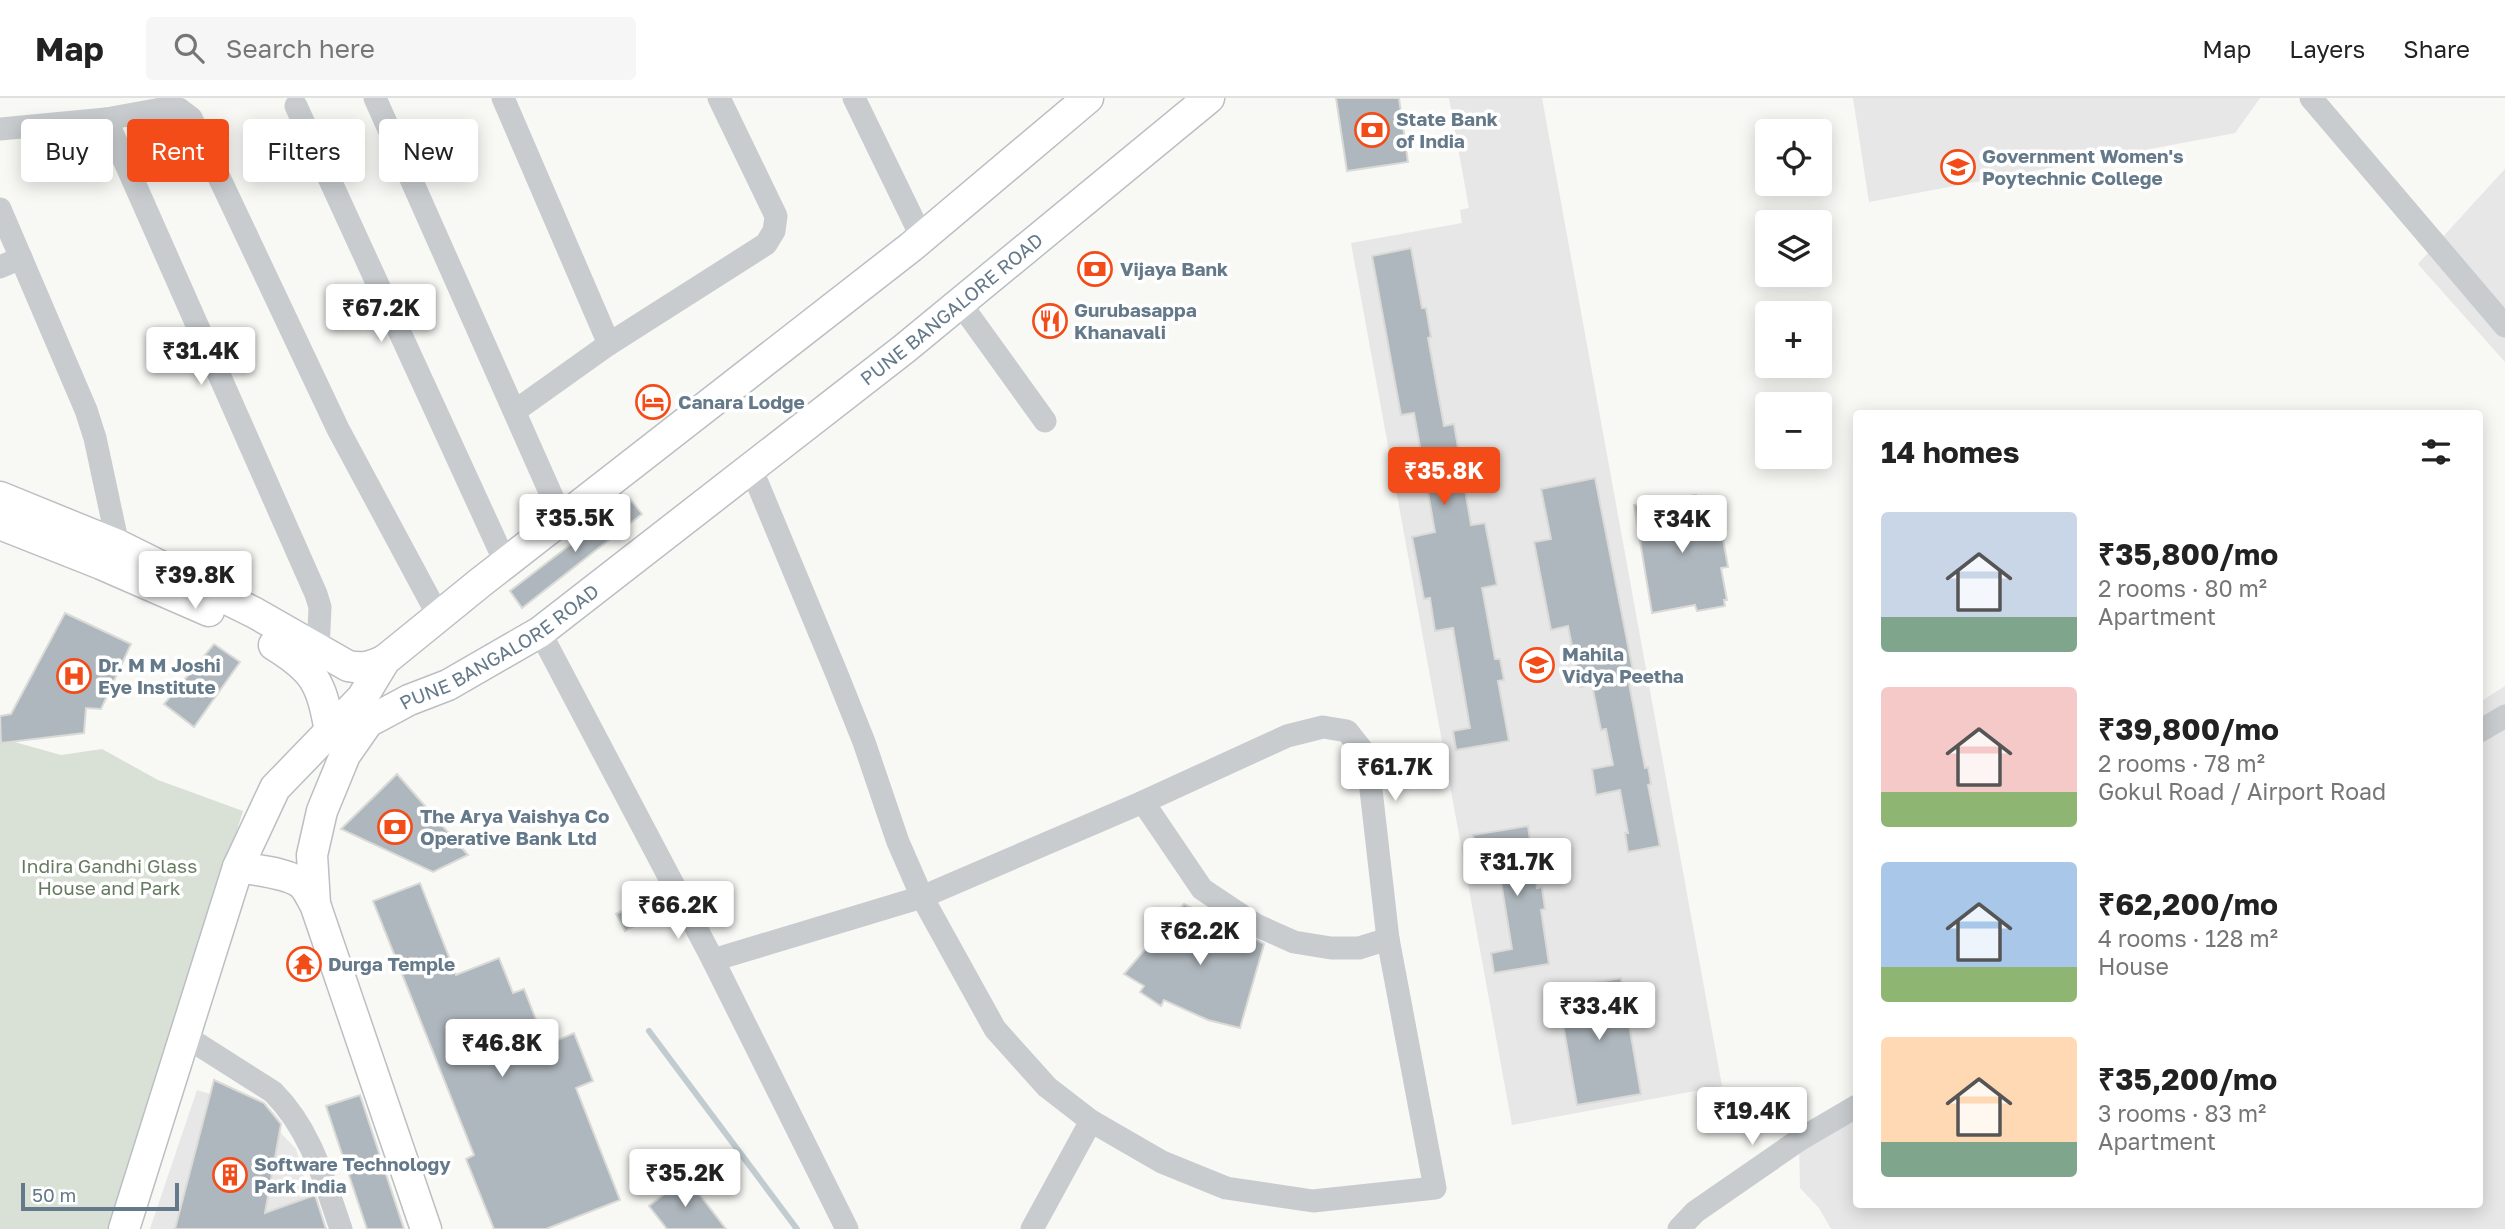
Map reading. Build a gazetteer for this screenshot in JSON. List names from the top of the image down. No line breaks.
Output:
{"streets":{"main road":["PUNE BANGALORE ROAD"]},"parks":["Indira Gandhi Glass House and Park"],"places":{"bank":["State Bank of India","Vijaya Bank","The Arya Vaishya Co Operative Bank Ltd"],"school or university":["Government Women's Poytechnic College","Mahila Vidya Peetha"],"restaurant":["Gurubasappa Khanavali"],"hotel":["Canara Lodge"],"hospital":["Dr. M M Joshi Eye Institute"],"temple":["Durga Temple"],"building":["Software Technology Park India"]},"scale_bar":"50 m","page":{"header":"Map","search":"Search here","nav":["Map","Layers","Share"],"map_buttons":["+","−"],"chip":["Buy","Rent","Filters","New"],"price":["₹67.2K","₹31.4K","₹35.8K","₹35.5K","₹34K","₹39.8K","₹61.7K","₹31.7K","₹66.2K","₹62.2K","₹33.4K","₹46.8K","₹19.4K","₹35.2K"],"heading":"14 homes","list":[{"name":"₹35,800/mo","note":"2 rooms · 80 m² · Apartment"},{"name":"₹39,800/mo","note":"2 rooms · 78 m² · Gokul Road / Airport Road"},{"name":"₹62,200/mo","note":"4 rooms · 128 m² · House"},{"name":"₹35,200/mo","note":"3 rooms · 83 m² · Apartment"}],"scale":"50 m"}}
